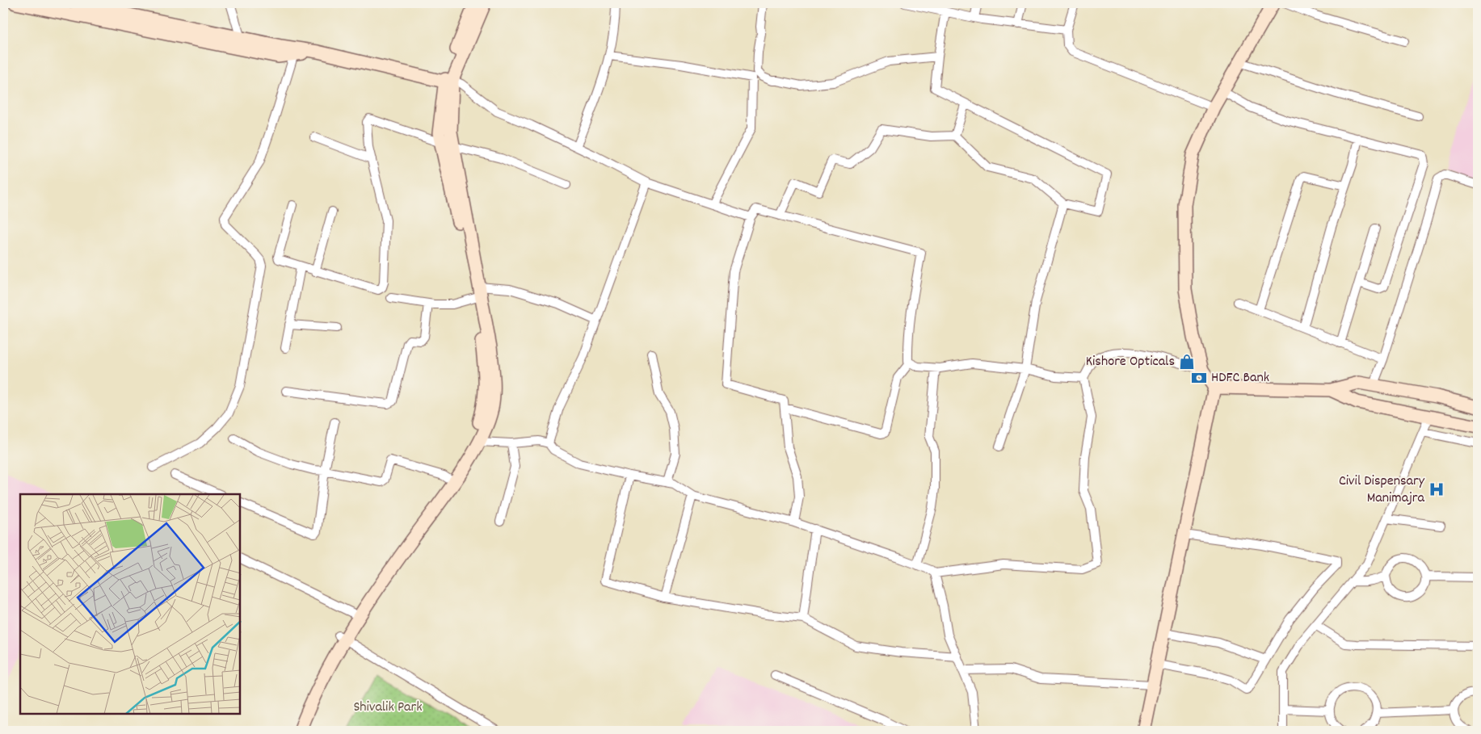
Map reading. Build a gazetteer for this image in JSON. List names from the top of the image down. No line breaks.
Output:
{"parks":["Shivalik Park"],"places":{"shop":["Kishore Opticals"],"bank":["HDFC Bank"],"hospital":["Civil Dispensary Manimajra"]}}
